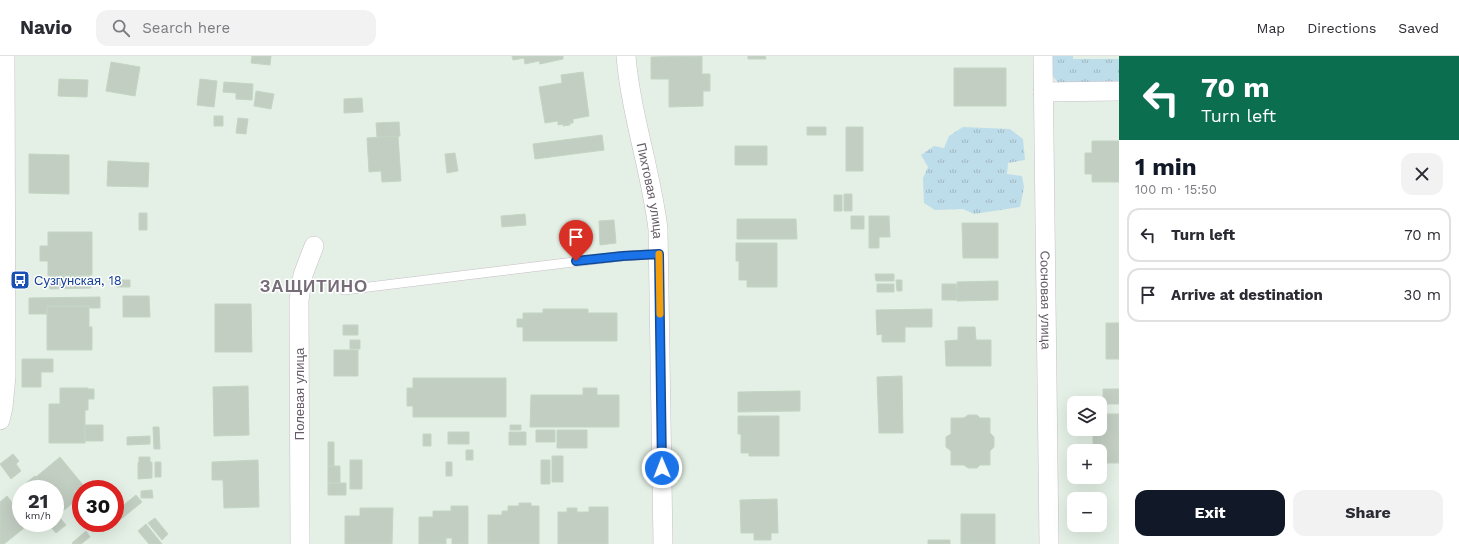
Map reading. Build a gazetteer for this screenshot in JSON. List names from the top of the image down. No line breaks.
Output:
{"streets":{"street":["Пихтовая улица","Сосновая улица","Полевая улица"]},"districts":["ЗАЩИТИНО"],"places":{"bus stop":["Сузгунская, 18"]},"page":{"header":"Navio","search":"Search here","nav":["Map","Directions","Saved"],"turn":["70 m","Turn left"],"heading":["1 min","100 m · 15:50"],"list":[{"name":"Turn left","value":"70 m"},{"name":"Arrive at destination","value":"30 m"}],"map_buttons":["+","−"],"speed":"21 km/h","limit":"30","buttons":["Exit","Share"]}}
